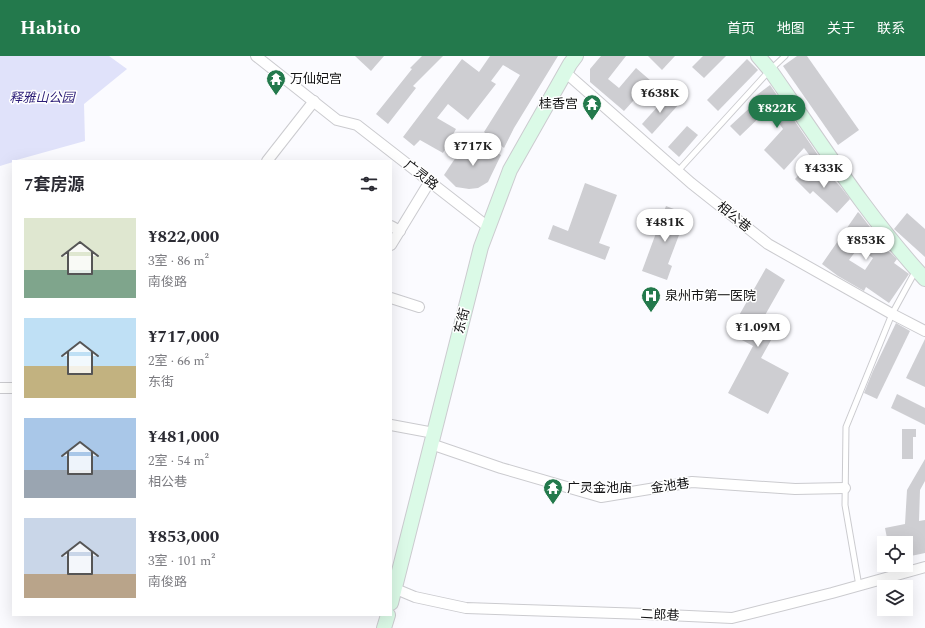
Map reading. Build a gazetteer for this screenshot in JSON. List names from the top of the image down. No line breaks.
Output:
{"streets":{"main road":["东街"],"street":["广灵路","相公巷","金池巷","二郎巷"]},"crossings":[["广灵路","东街"],["相公巷","东街"],["东街","金池巷"],["东街","二郎巷"]],"parks":["释雅山公园"],"places":{"temple":["万仙妃宫","桂香宫","广灵金池庙"],"hospital":["泉州市第一医院"]},"page":{"header":"Habito","nav":["首页","地图","关于","联系"],"price":["¥638K","¥822K","¥717K","¥433K","¥481K","¥853K","¥1.09M"],"heading":"7套房源","list":[{"name":"¥822,000","note":"3室 · 86 m² · 南俊路"},{"name":"¥717,000","note":"2室 · 66 m² · 东街"},{"name":"¥481,000","note":"2室 · 54 m² · 相公巷"},{"name":"¥853,000","note":"3室 · 101 m² · 南俊路"}]}}
